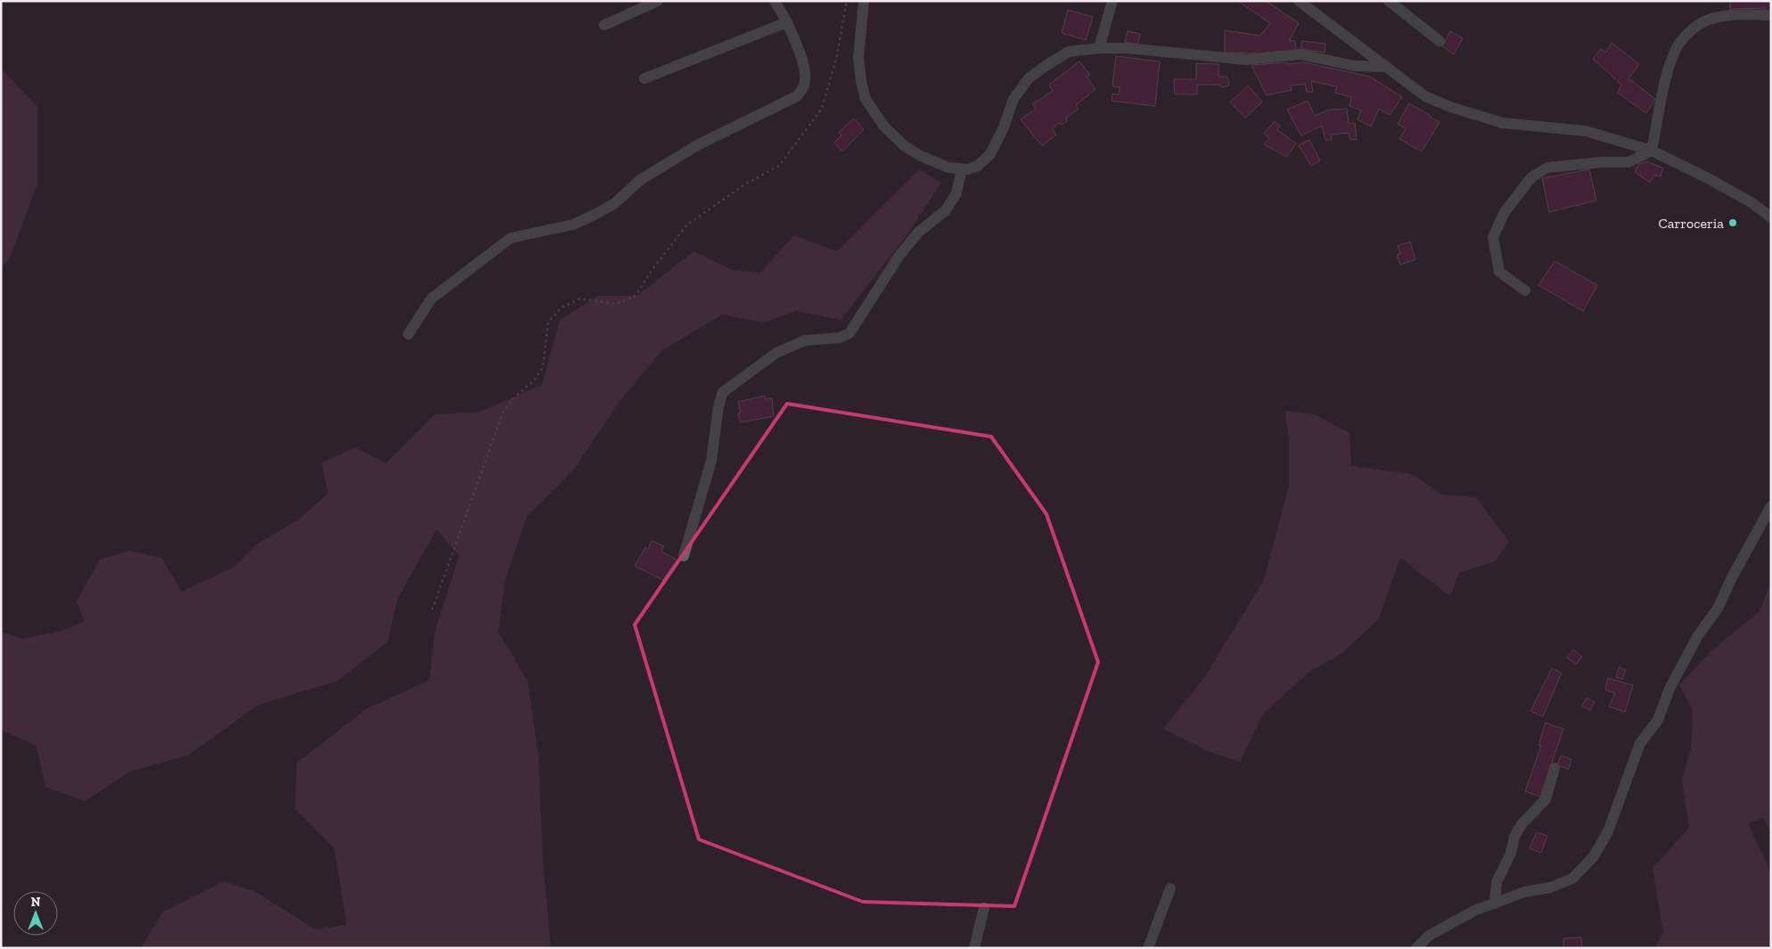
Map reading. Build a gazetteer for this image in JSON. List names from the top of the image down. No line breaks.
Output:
{"places":["Carroceria"],"north":"top"}
